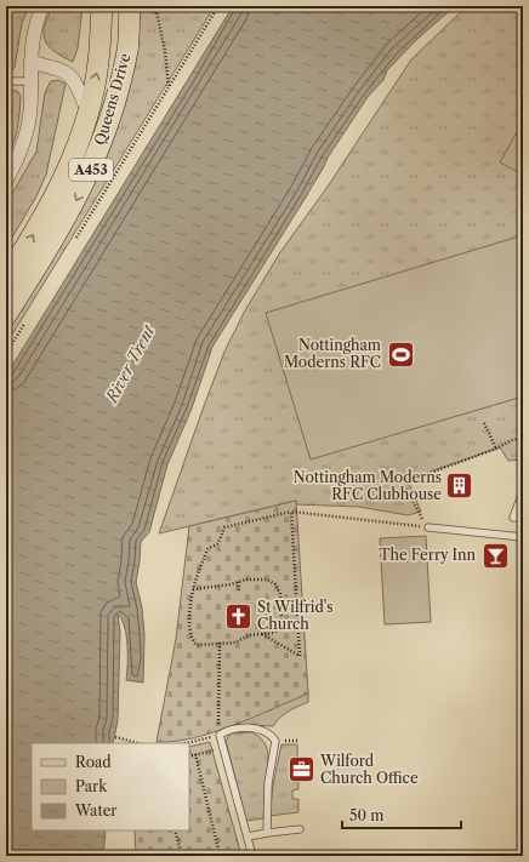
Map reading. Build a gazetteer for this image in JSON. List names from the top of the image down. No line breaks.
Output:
{"streets":{"main road":["Queens Drive","A453"]},"water":["River Trent"],"places":{"sports":["Nottingham Moderns RFC"],"building":["Nottingham Moderns RFC Clubhouse"],"bar":["The Ferry Inn"],"church":["St Wilfrid's Church"],"office":["Wilford Church Office"]},"legend":["Road","Park","Water"],"scale_bar":"50 m"}
